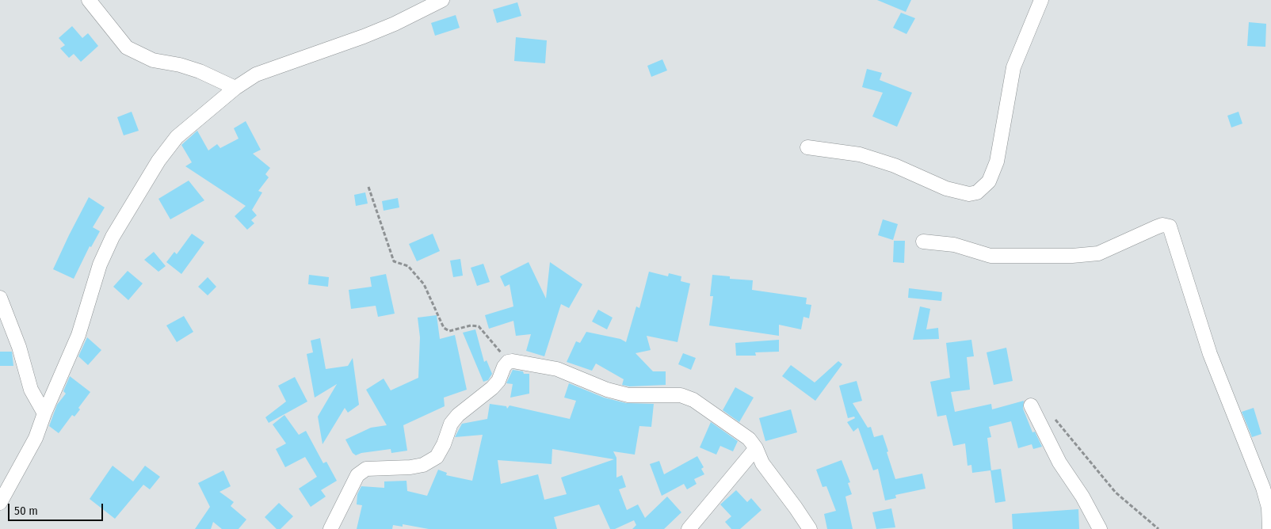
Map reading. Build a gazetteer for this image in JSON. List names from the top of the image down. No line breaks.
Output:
{"scale_bar":"50 m"}
